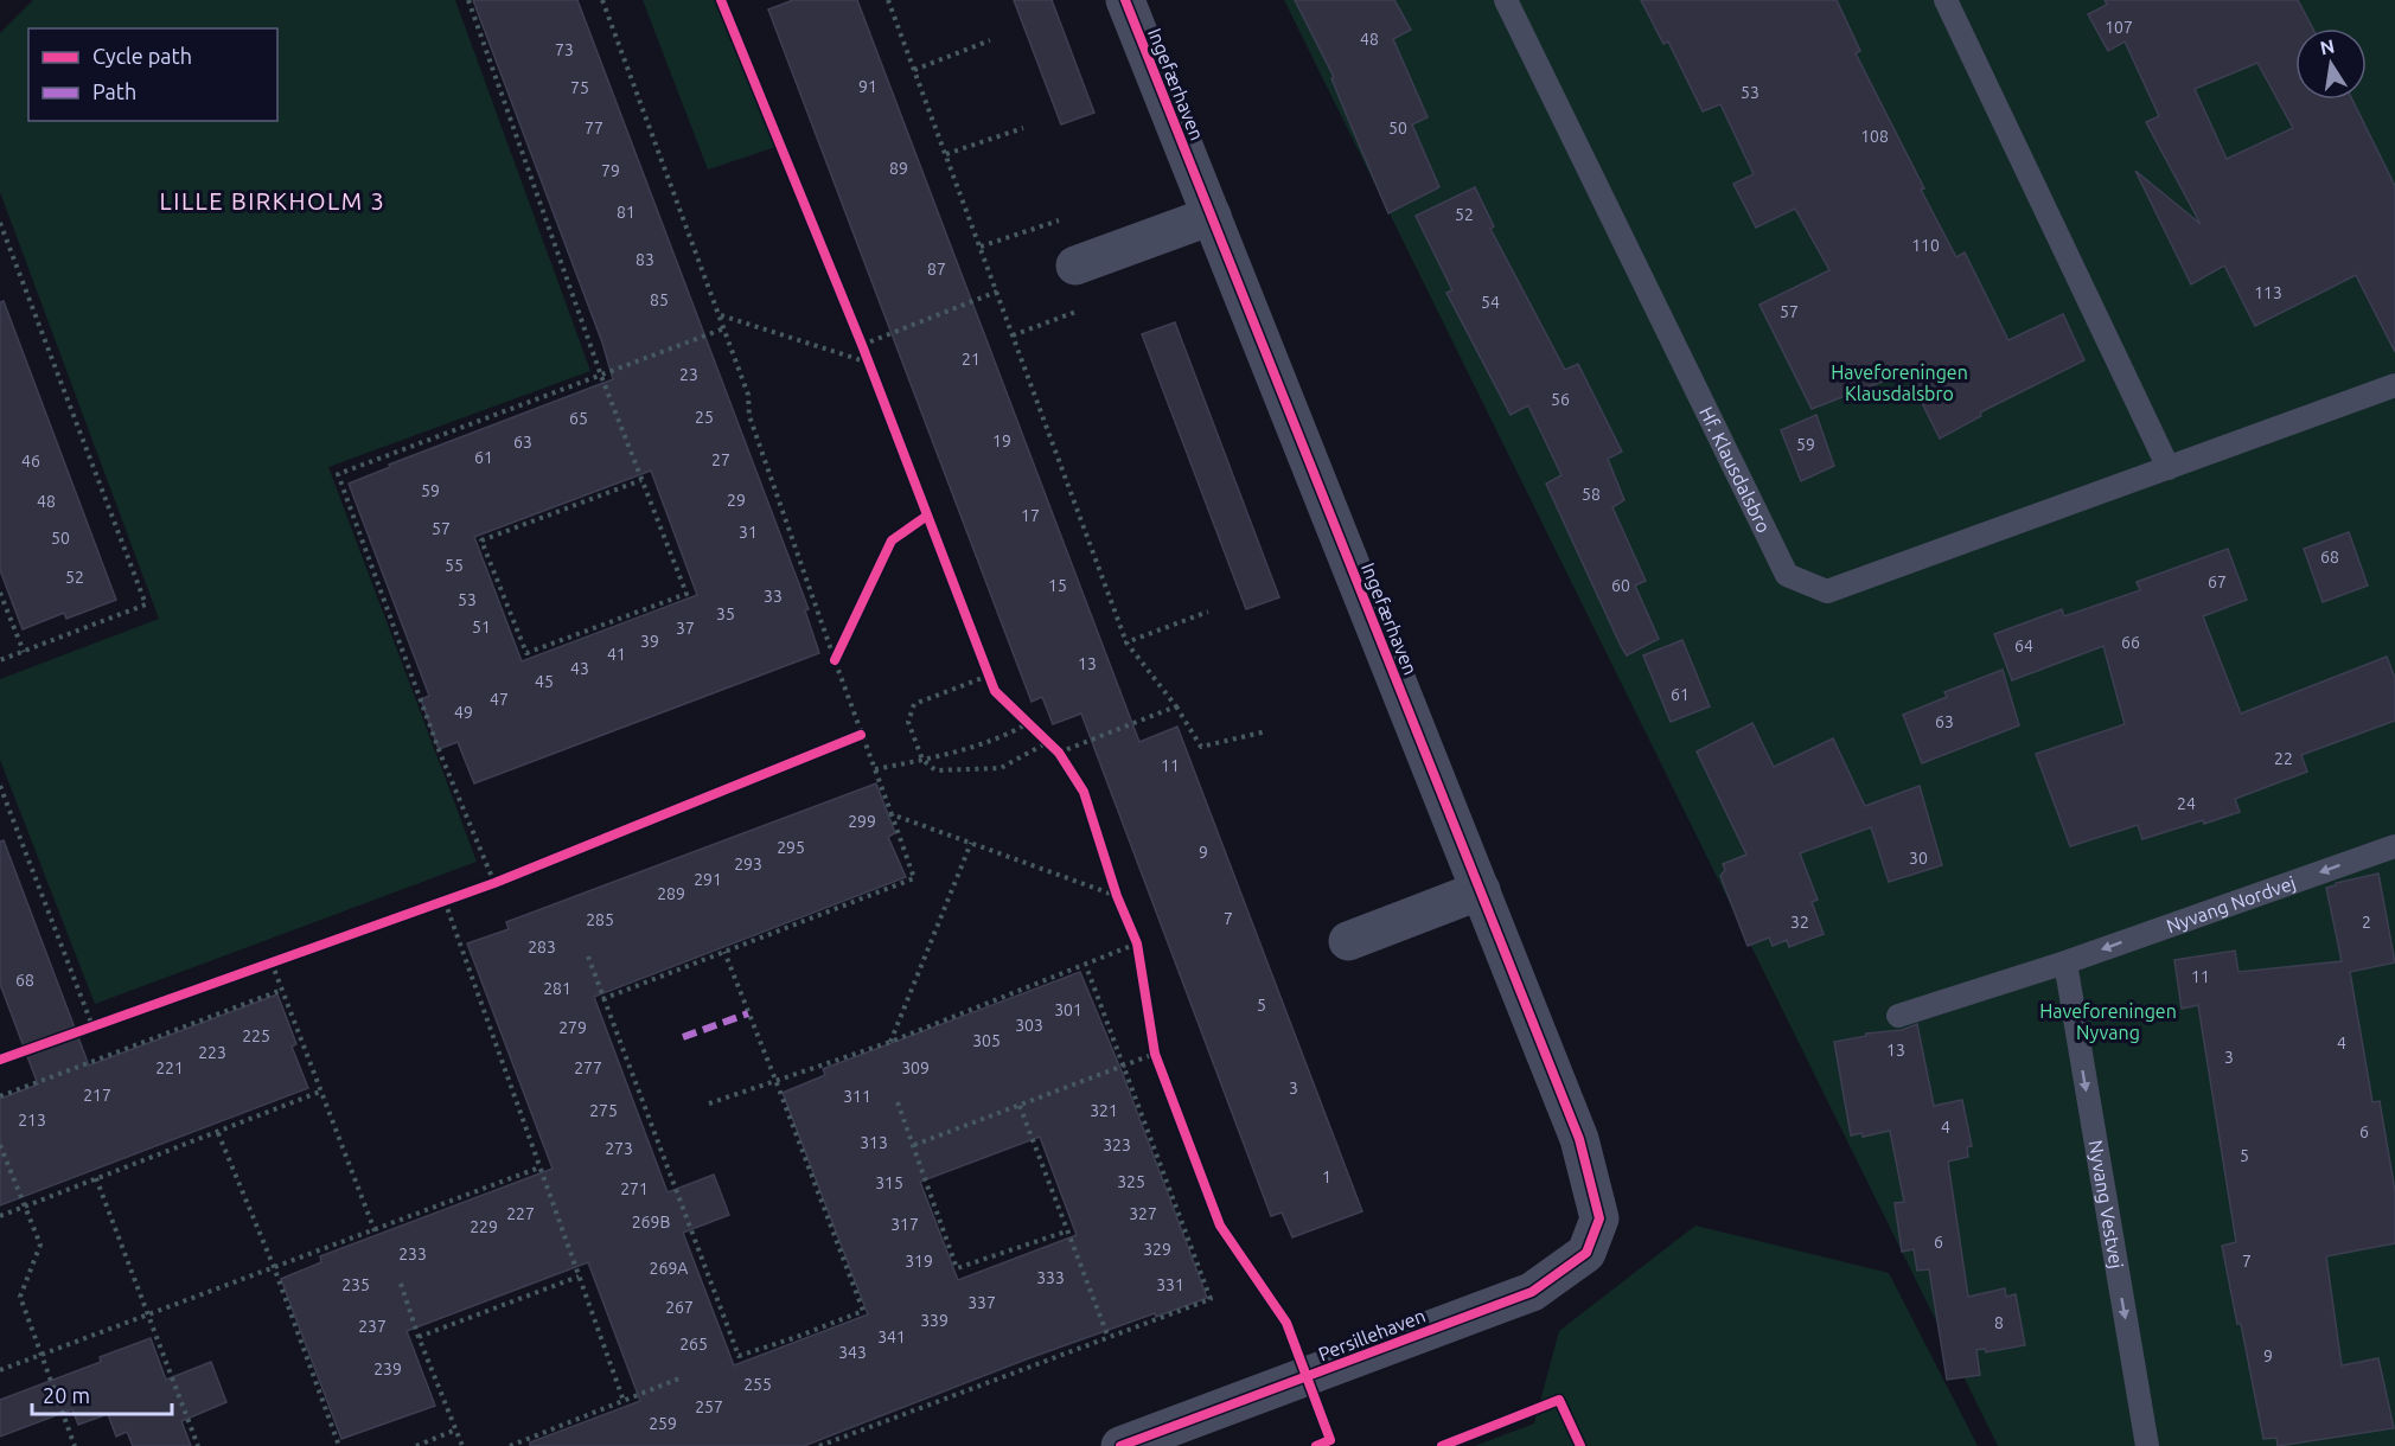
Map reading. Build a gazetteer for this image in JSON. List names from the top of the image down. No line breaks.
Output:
{"streets":{"street":["Ingefærhaven","Persillehaven"],"lane":["Hf. Klausdalsbro","Nyvang Nordvej","Nyvang Vestvej"]},"crossings":[["Ingefærhaven","Persillehaven"],["Nyvang Nordvej","Nyvang Vestvej"]],"one_way":["Nyvang Nordvej","Nyvang Vestvej"],"districts":["LILLE BIRKHOLM 3"],"parks":["Haveforeningen Klausdalsbro","Haveforeningen Nyvang"],"house_numbers":["107","48","73","91","75","53","77","50","108","89","79","81","52","110","83","87","113","85","54","57","21","23","56","25","65","19","63","59","61","27","46","59","58","29","48","17","57","31","50","68","55","52","67","15","60","33","53","35","51","37","39","66","64","41","13","43","45","61","47","49","63","22","11","24","299","295","9","30","293","291","289","7","285","32","2","283","11","68","281","5","301","303","279","225","305","4","13","223","3","221","277","309","3","217","311","275","321","213","4","6","313","323","273","5","1","325","315","271","227","327","269B","317","229","6","329","233","319","7","269A","333","235","331","337","267","339","8","237","341","265","343","9","239","255","257","259"],"legend":["Cycle path","Path"],"scale_bar":"20 m","north":"top"}
